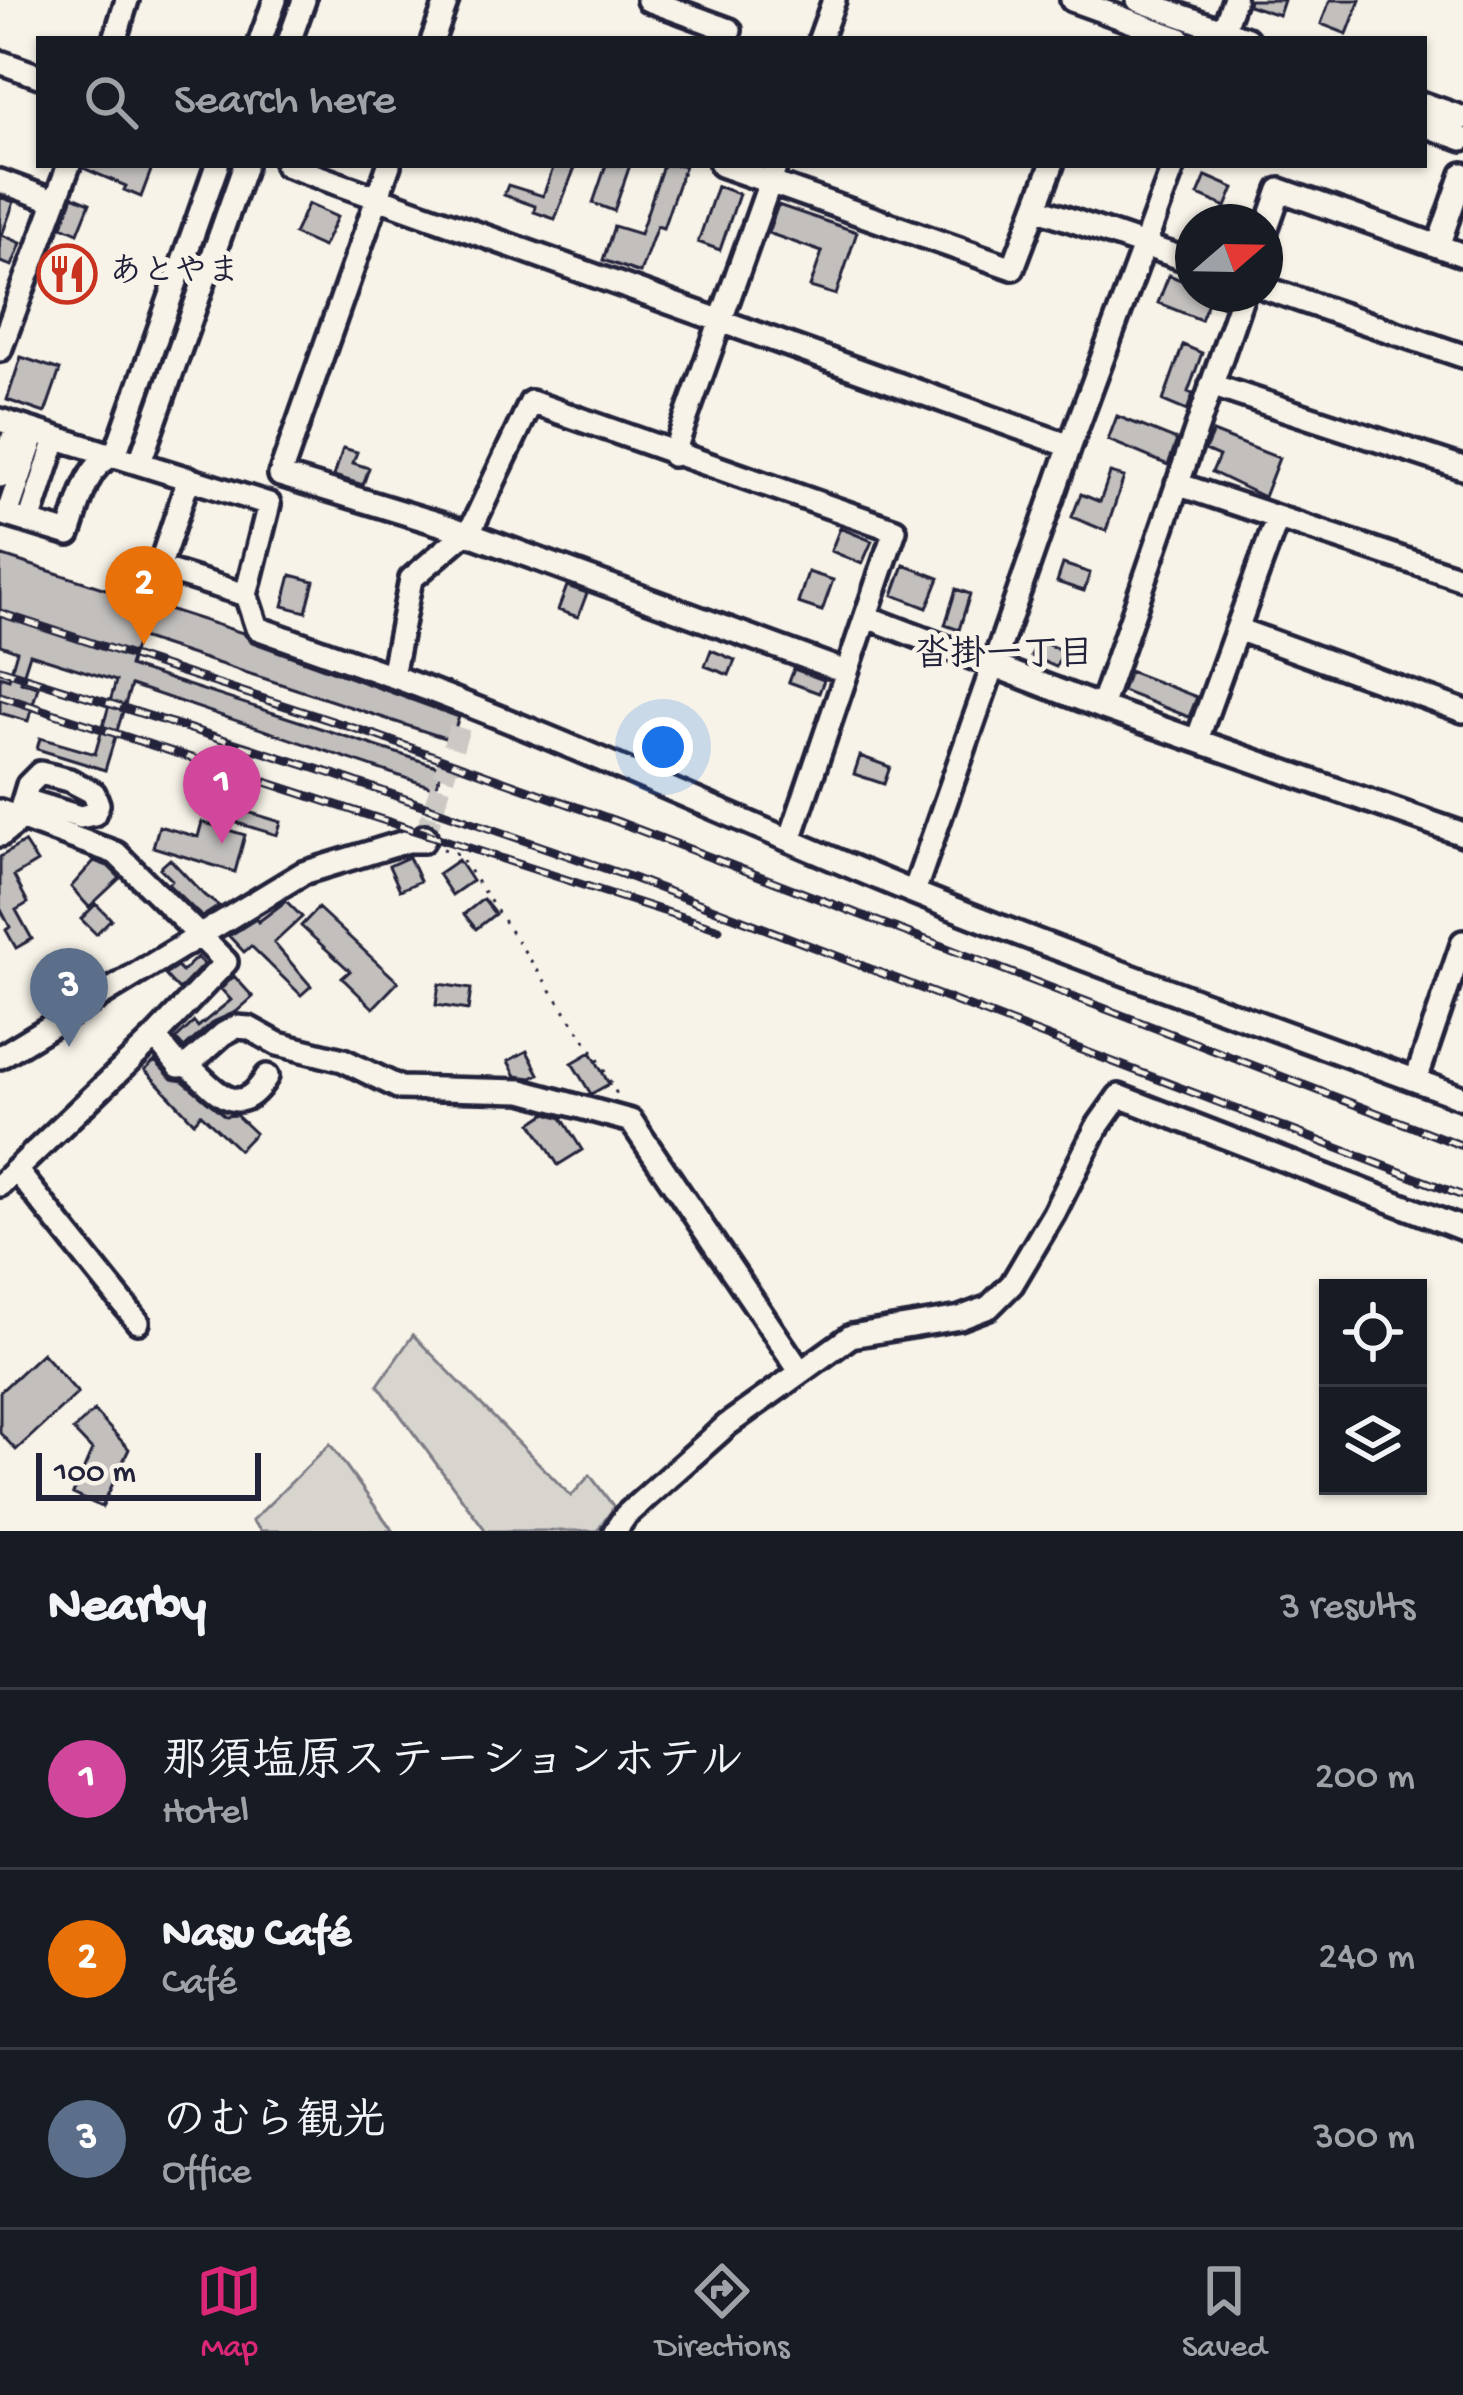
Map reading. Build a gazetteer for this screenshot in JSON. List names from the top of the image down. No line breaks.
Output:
{"districts":["沓掛一丁目"],"places":{"restaurant":["あとやま"]},"scale_bar":"100 m","north":"right","page":{"search":"Search here","pins":["2","1","3"],"scale":"100 m","heading":["Nearby","3 results"],"list":[{"mark":"1","name":"那須塩原ステーションホテル","note":"Hotel","value":"200 m"},{"mark":"2","name":"Nasu Café","note":"Café","value":"240 m"},{"mark":"3","name":"のむら観光","note":"Office","value":"300 m"}],"nav":["Map","Directions","Saved"]}}
